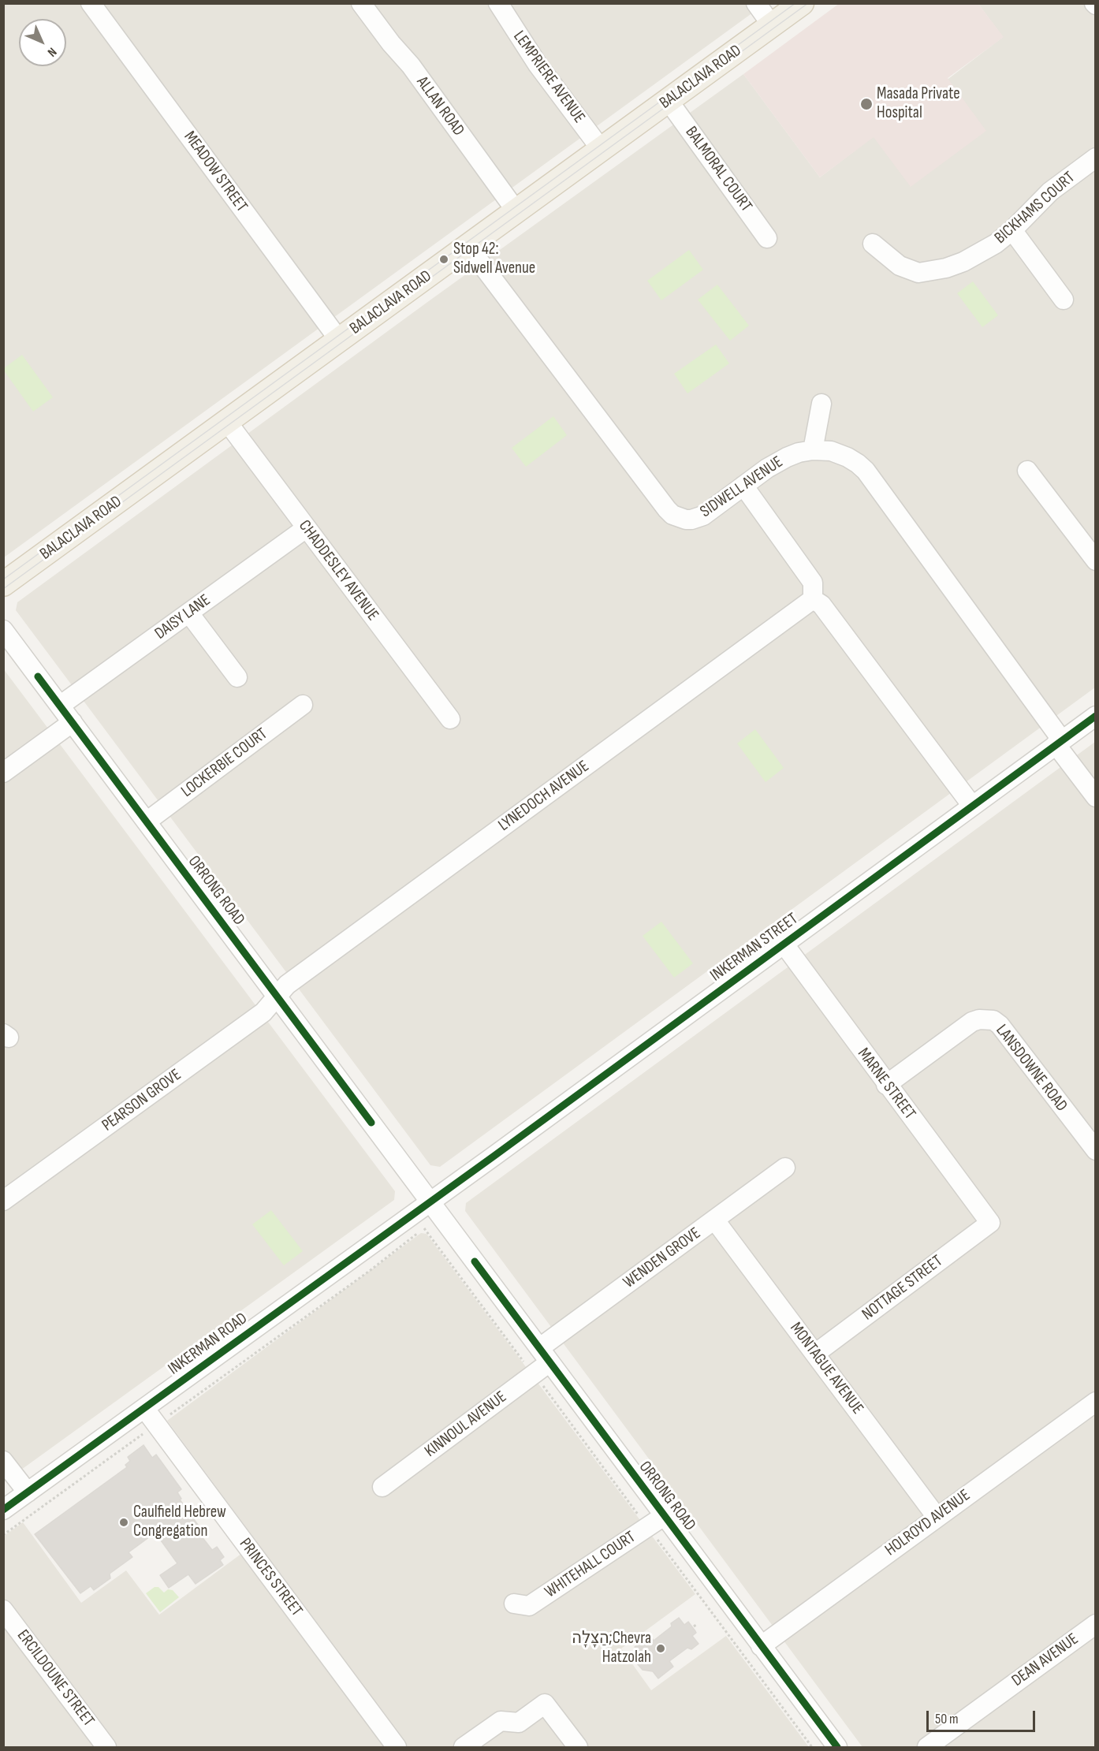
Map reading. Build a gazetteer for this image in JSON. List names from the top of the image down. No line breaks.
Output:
{"streets":{"main road":["BALACLAVA ROAD"],"street":["LEMPRIERE AVENUE","ALLAN ROAD","BALMORAL COURT","MEADOW STREET","BICKHAMS COURT","SIDWELL AVENUE","CHADDESLEY AVENUE","DAISY LANE","LOCKERBIE COURT","LYNEDOCH AVENUE","ORRONG ROAD","INKERMAN STREET","LANSDOWNE ROAD","MARNE STREET","PEARSON GROVE","WENDEN GROVE","NOTTAGE STREET","INKERMAN ROAD","MONTAGUE AVENUE","KINNOUL AVENUE","HOLROYD AVENUE","WHITEHALL COURT","PRINCES STREET","DEAN AVENUE","ERCILDOUNE STREET"]},"crossings":[["LEMPRIERE AVENUE","BALACLAVA ROAD"],["BALACLAVA ROAD","ALLAN ROAD"],["BALACLAVA ROAD","BALMORAL COURT"],["BALACLAVA ROAD","MEADOW STREET"],["BALACLAVA ROAD","SIDWELL AVENUE"],["BALACLAVA ROAD","CHADDESLEY AVENUE"],["SIDWELL AVENUE","INKERMAN STREET"],["CHADDESLEY AVENUE","DAISY LANE"],["DAISY LANE","ORRONG ROAD"],["LOCKERBIE COURT","ORRONG ROAD"],["LYNEDOCH AVENUE","ORRONG ROAD"],["LYNEDOCH AVENUE","PEARSON GROVE"],["ORRONG ROAD","INKERMAN STREET"],["ORRONG ROAD","PEARSON GROVE"],["ORRONG ROAD","WENDEN GROVE"],["ORRONG ROAD","INKERMAN ROAD"],["ORRONG ROAD","KINNOUL AVENUE"],["ORRONG ROAD","HOLROYD AVENUE"],["ORRONG ROAD","WHITEHALL COURT"],["INKERMAN STREET","MARNE STREET"],["INKERMAN STREET","INKERMAN ROAD"],["LANSDOWNE ROAD","MARNE STREET"],["MARNE STREET","NOTTAGE STREET"],["WENDEN GROVE","MONTAGUE AVENUE"],["WENDEN GROVE","KINNOUL AVENUE"],["NOTTAGE STREET","MONTAGUE AVENUE"],["INKERMAN ROAD","PRINCES STREET"],["MONTAGUE AVENUE","HOLROYD AVENUE"]],"places":["Masada Private Hospital","Stop 42: Sidwell Avenue","Caulfield Hebrew Congregation","הַצָּלָה;Chevra Hatzolah"],"scale_bar":"50 m","north":"bottom right"}
